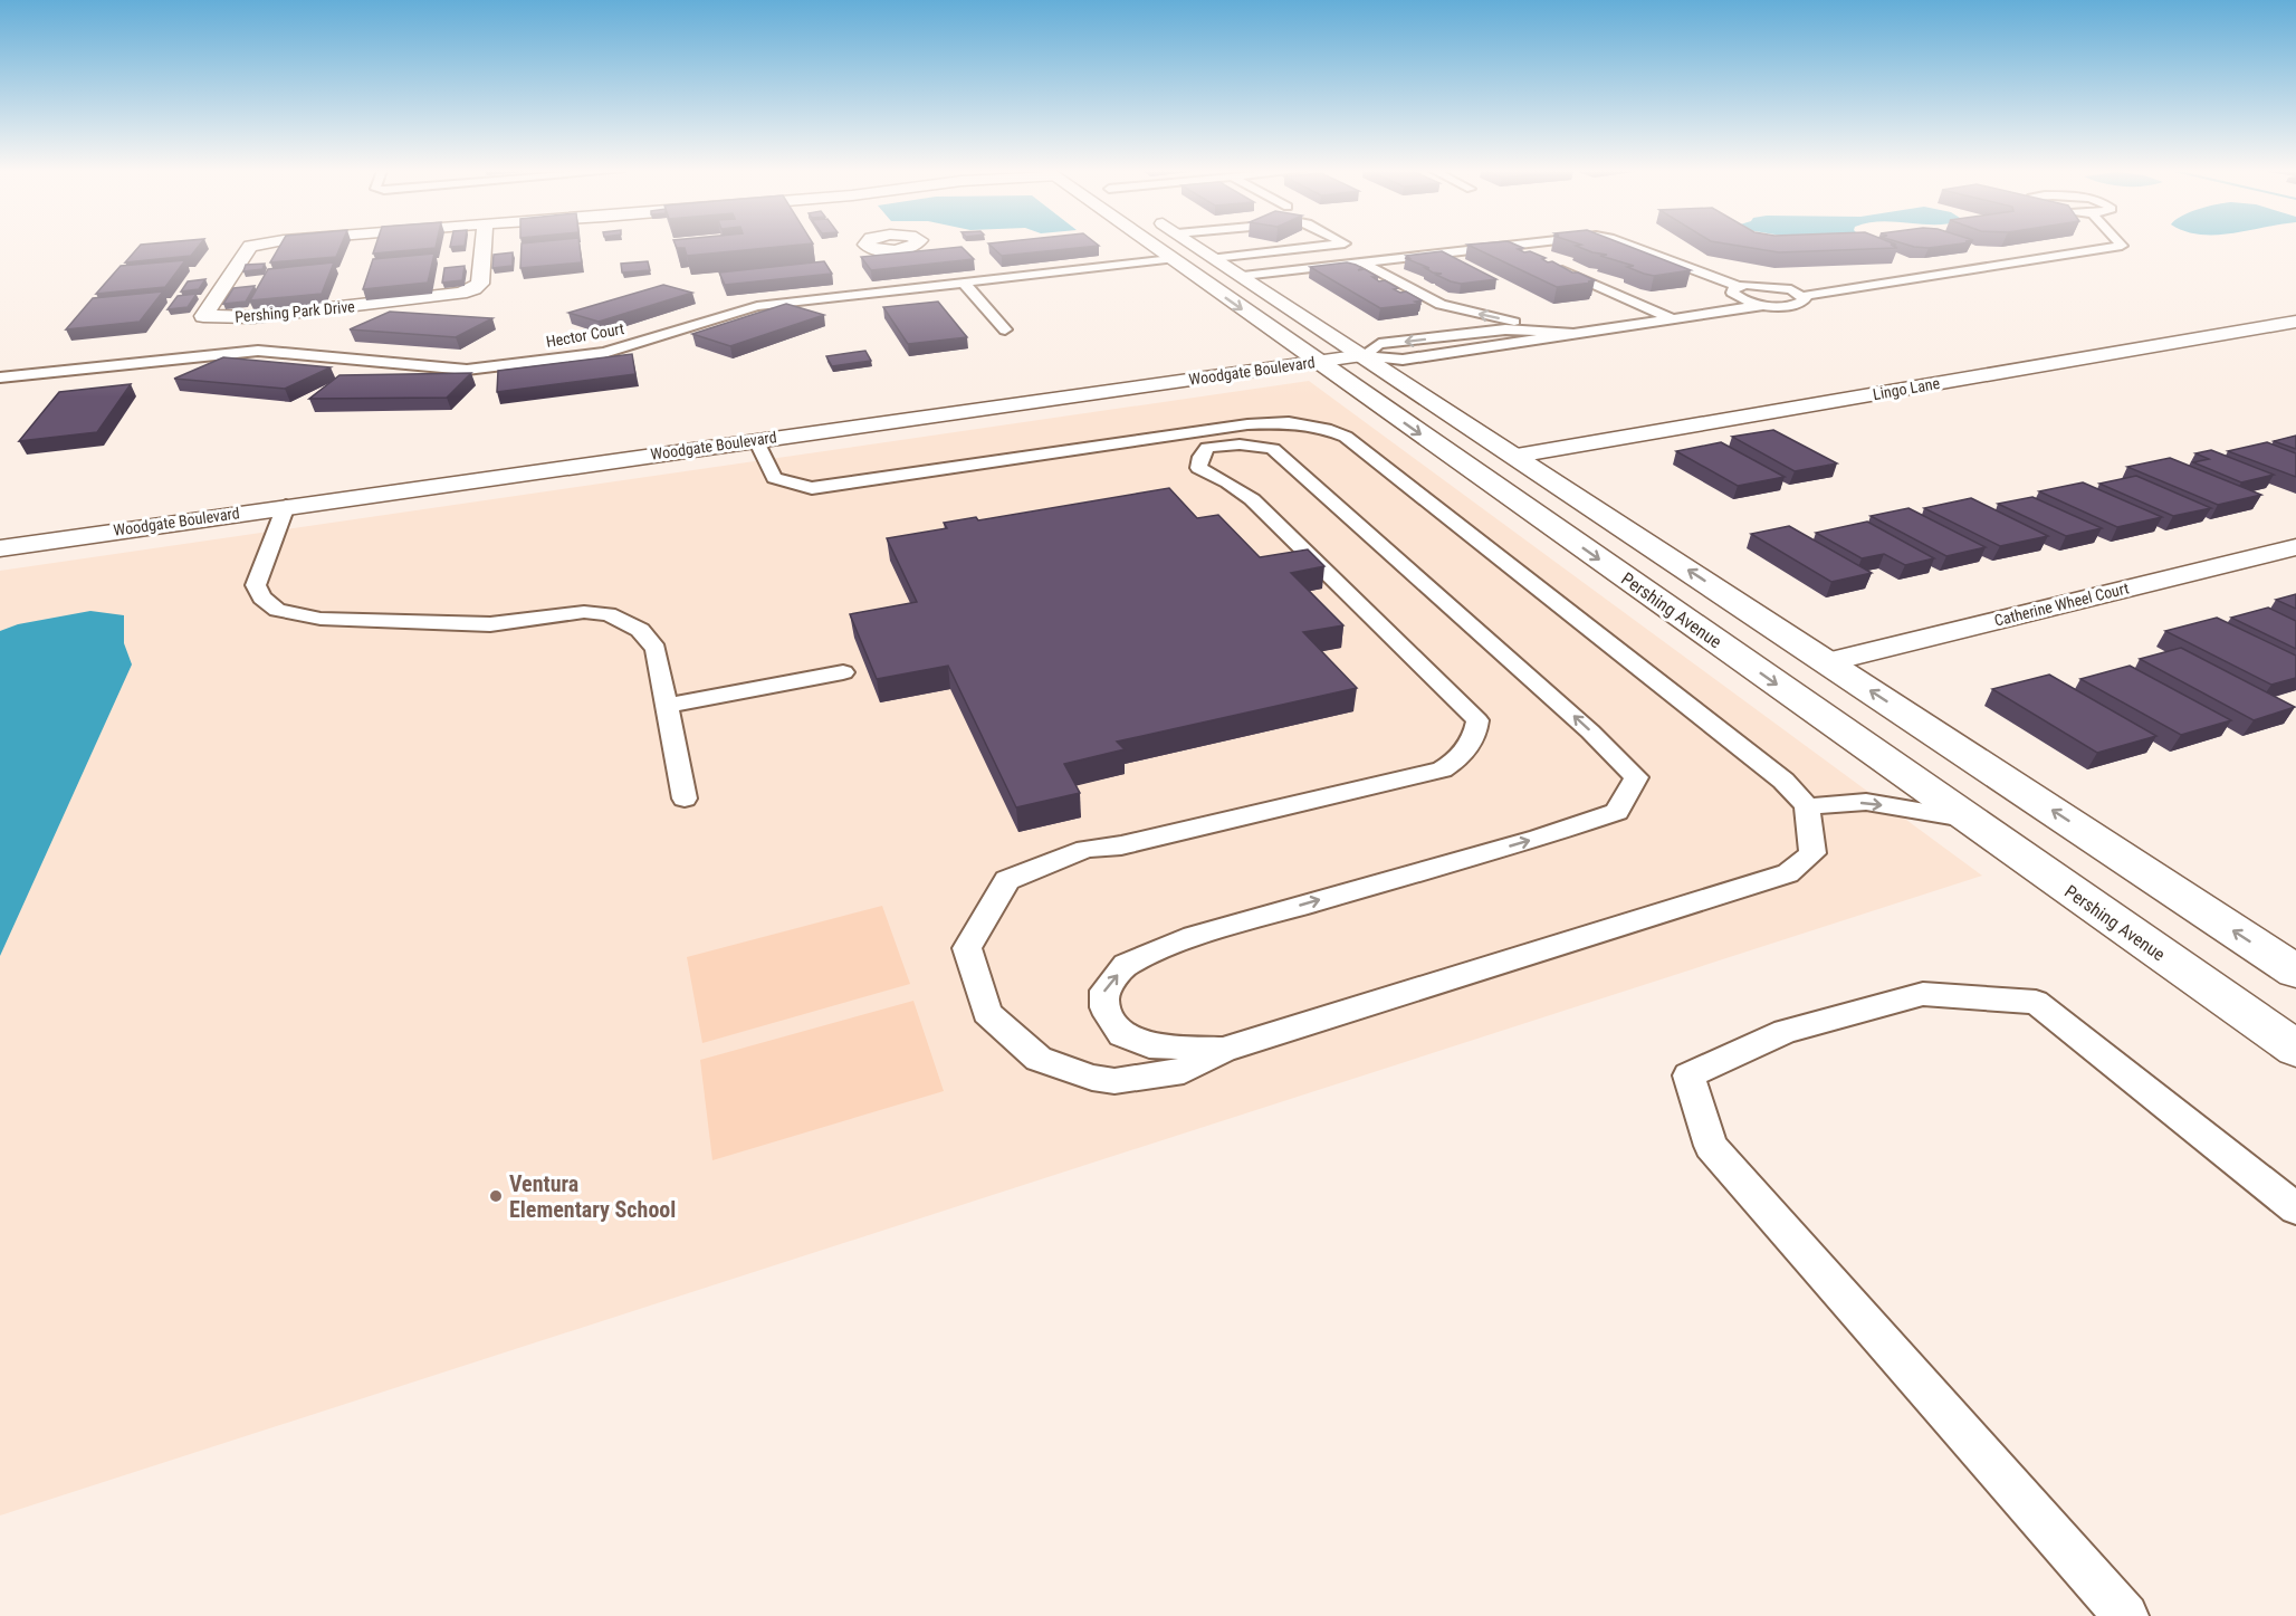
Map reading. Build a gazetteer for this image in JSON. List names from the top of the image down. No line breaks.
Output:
{"streets":{"street":["Pershing Park Drive","Woodgate Boulevard","Lingo Lane","Catherine Wheel Court","Pershing Avenue"],"lane":["Hector Court"]},"crossings":[["Hector Court","Pershing Avenue"],["Woodgate Boulevard","Pershing Avenue"],["Lingo Lane","Pershing Avenue"],["Catherine Wheel Court","Pershing Avenue"]],"places":["Ventura Elementary School"]}
